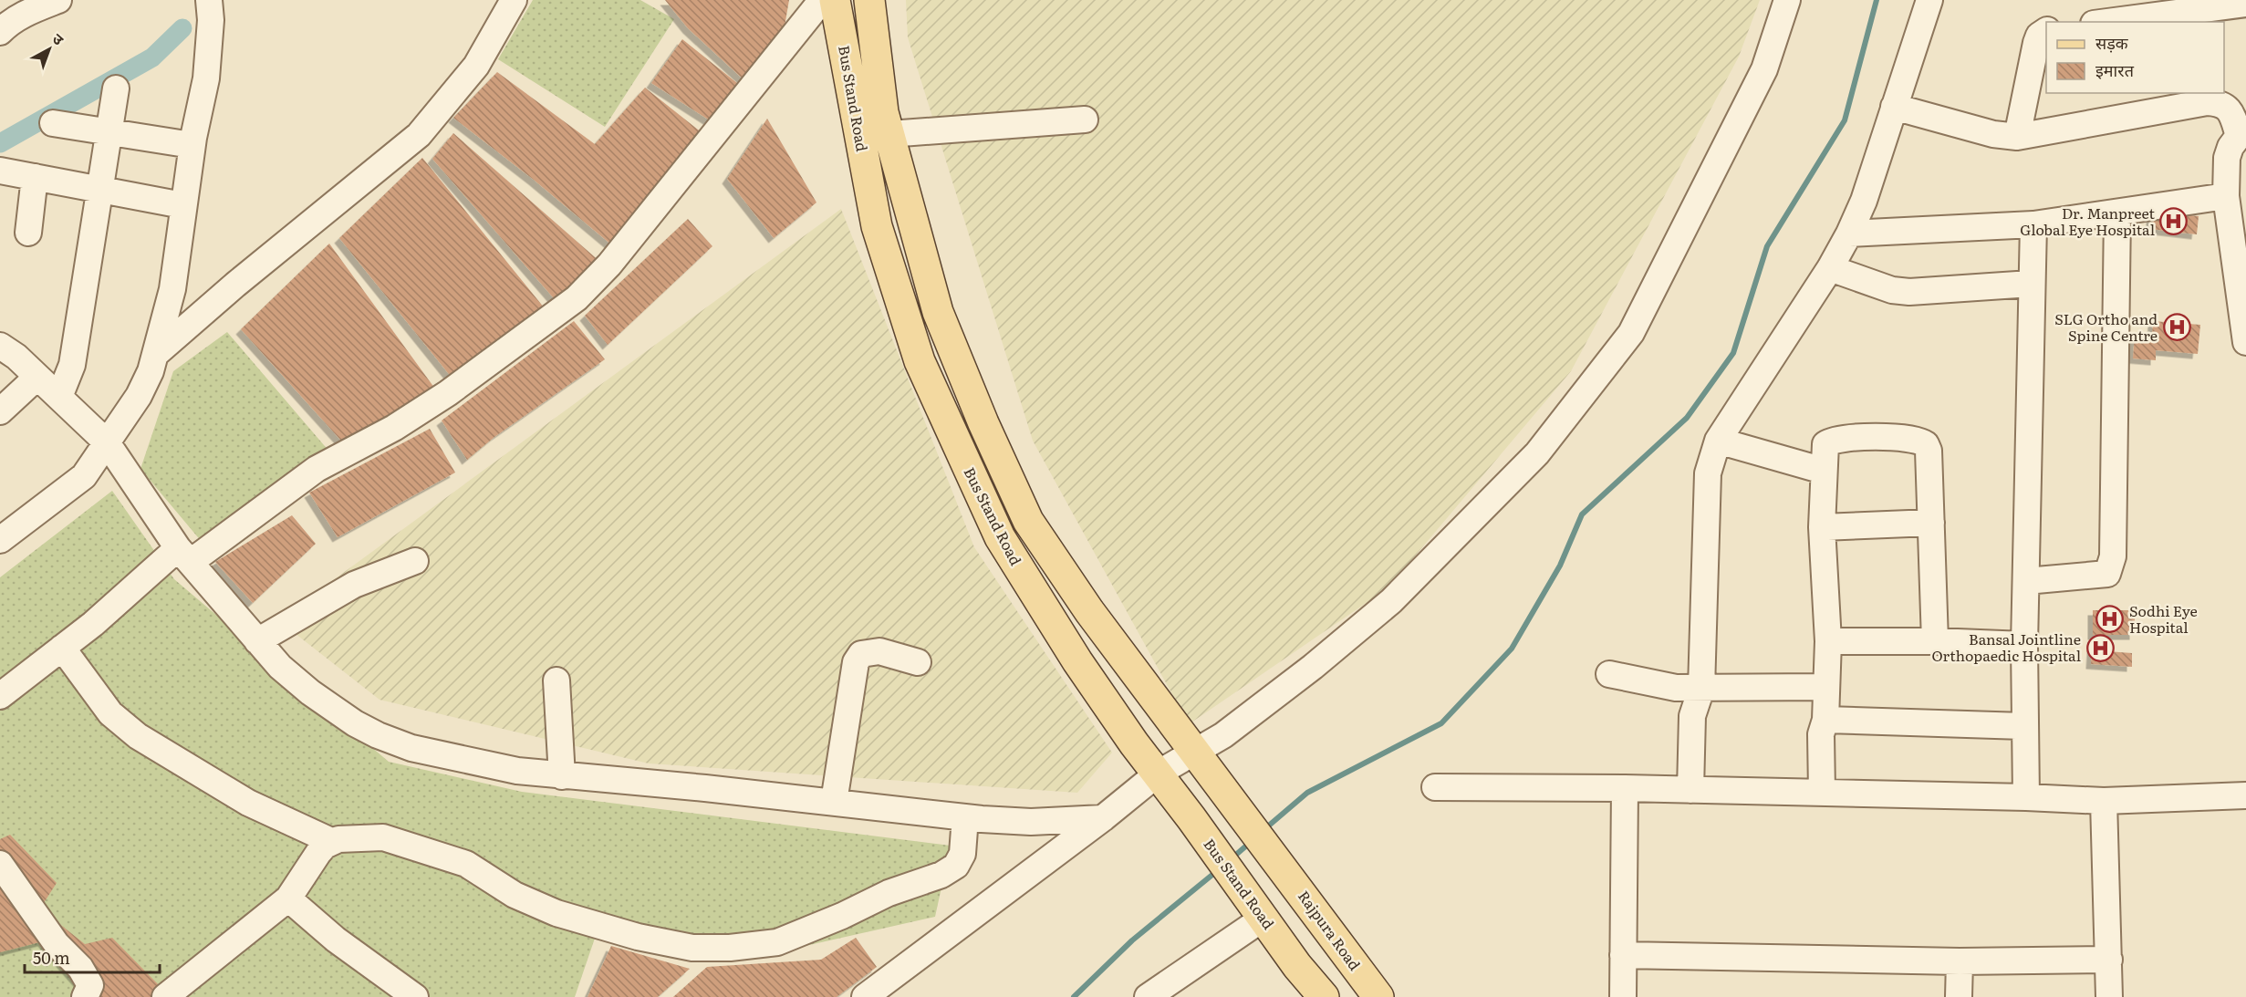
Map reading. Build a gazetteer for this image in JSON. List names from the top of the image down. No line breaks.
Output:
{"streets":{"main road":["Bus Stand Road","Rajpura Road"]},"crossings":[["Bus Stand Road","Rajpura Road"]],"places":{"hospital":["Dr. Manpreet Global Eye Hospital","SLG Ortho and Spine Centre","Sodhi Eye Hospital","Bansal Jointline Orthopaedic Hospital"]},"legend":["सड़क","इमारत"],"scale_bar":"50 m","north":"top right"}
